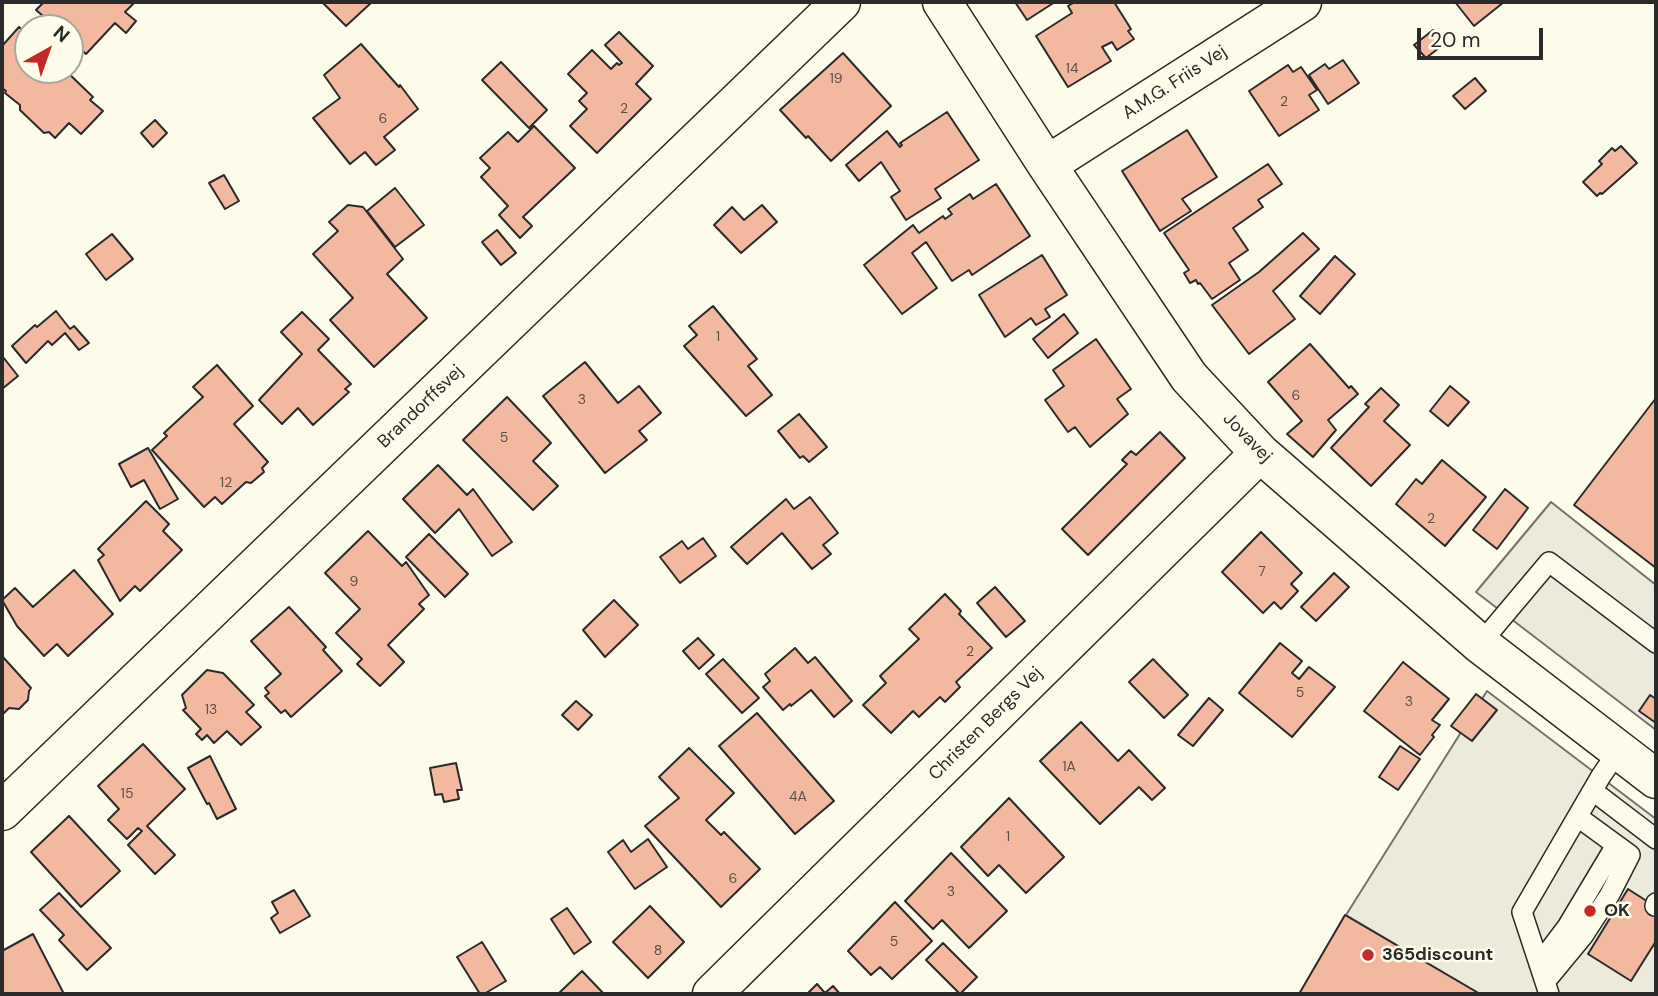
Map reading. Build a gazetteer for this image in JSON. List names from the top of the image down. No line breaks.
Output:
{"streets":{"street":["A.M.G. Friis Vej","Brandorffsvej","Jovavej","Christen Bergs Vej"]},"crossings":[["A.M.G. Friis Vej","Jovavej"],["Jovavej","Christen Bergs Vej"]],"places":["OK","365discount"],"house_numbers":["14","19","2","2","6","1","6","3","5","12","2","7","9","2","5","3","13","1A","15","4A","1","6","3","5","8"],"scale_bar":"20 m","north":"top right"}
